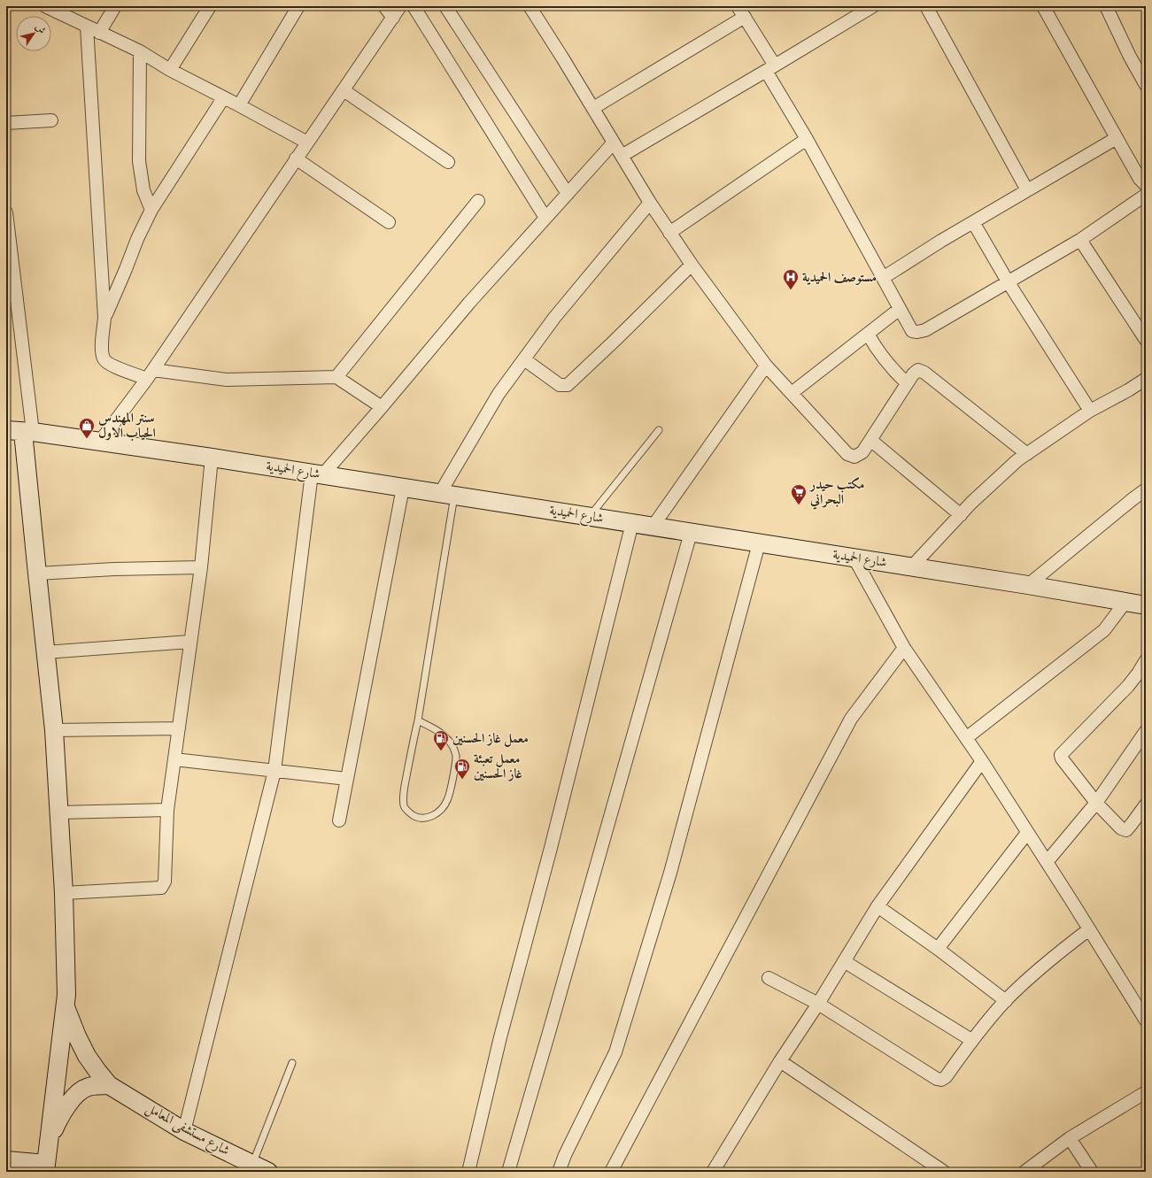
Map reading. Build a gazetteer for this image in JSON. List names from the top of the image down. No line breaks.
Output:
{"streets":{"street":["شارع الحميدية","شارع مستشفى المعامل"]},"places":{"hospital":["مستوصف الحميدية"],"shop":["سنتر المهندس الحياب الاول"],"supermarket":["مكتب حيدر البحراني"],"fuel station":["معمل غاز الحسنين","معمل تعبئة غاز الحسنين"]},"north":"top right"}
